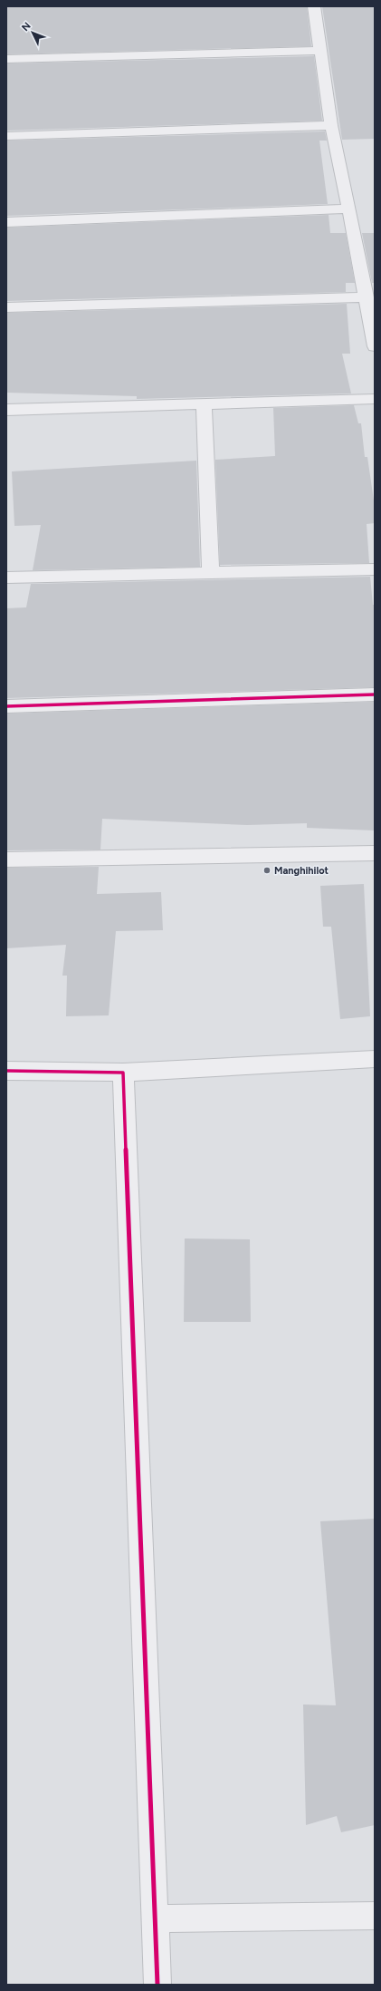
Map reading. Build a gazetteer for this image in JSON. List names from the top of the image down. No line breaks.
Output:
{"places":["Manghihilot"],"north":"top left"}
